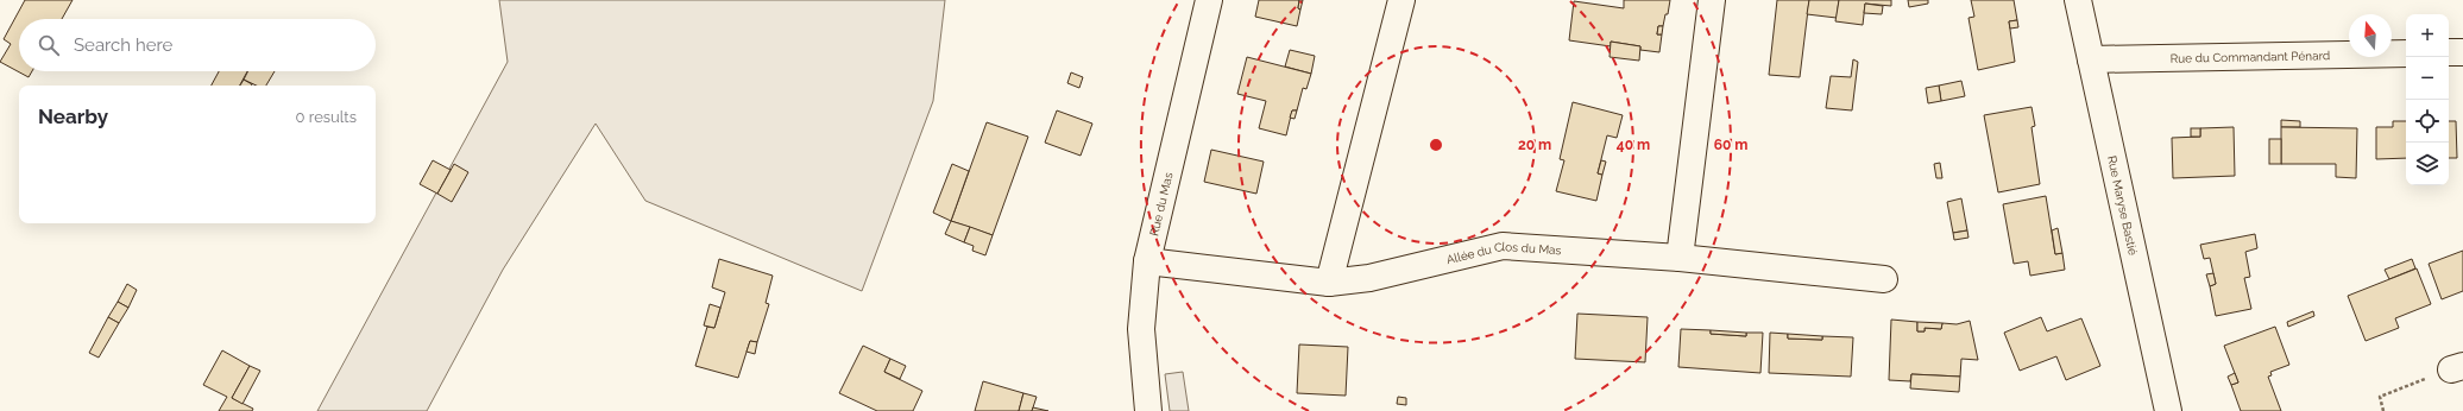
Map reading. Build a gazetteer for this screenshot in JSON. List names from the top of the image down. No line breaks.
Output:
{"streets":{"street":["Rue du Commandant Pénard","Rue du Mas","Rue Maryse Bastié","Allée du Clos du Mas"]},"crossings":[["Rue du Commandant Pénard","Rue Maryse Bastié"],["Rue du Mas","Allée du Clos du Mas"]],"north":"top","page":{"map_buttons":["+","−"],"search":"Search here","heading":["Nearby","0 results"]},"rings":["20 m","40 m","60 m"]}
